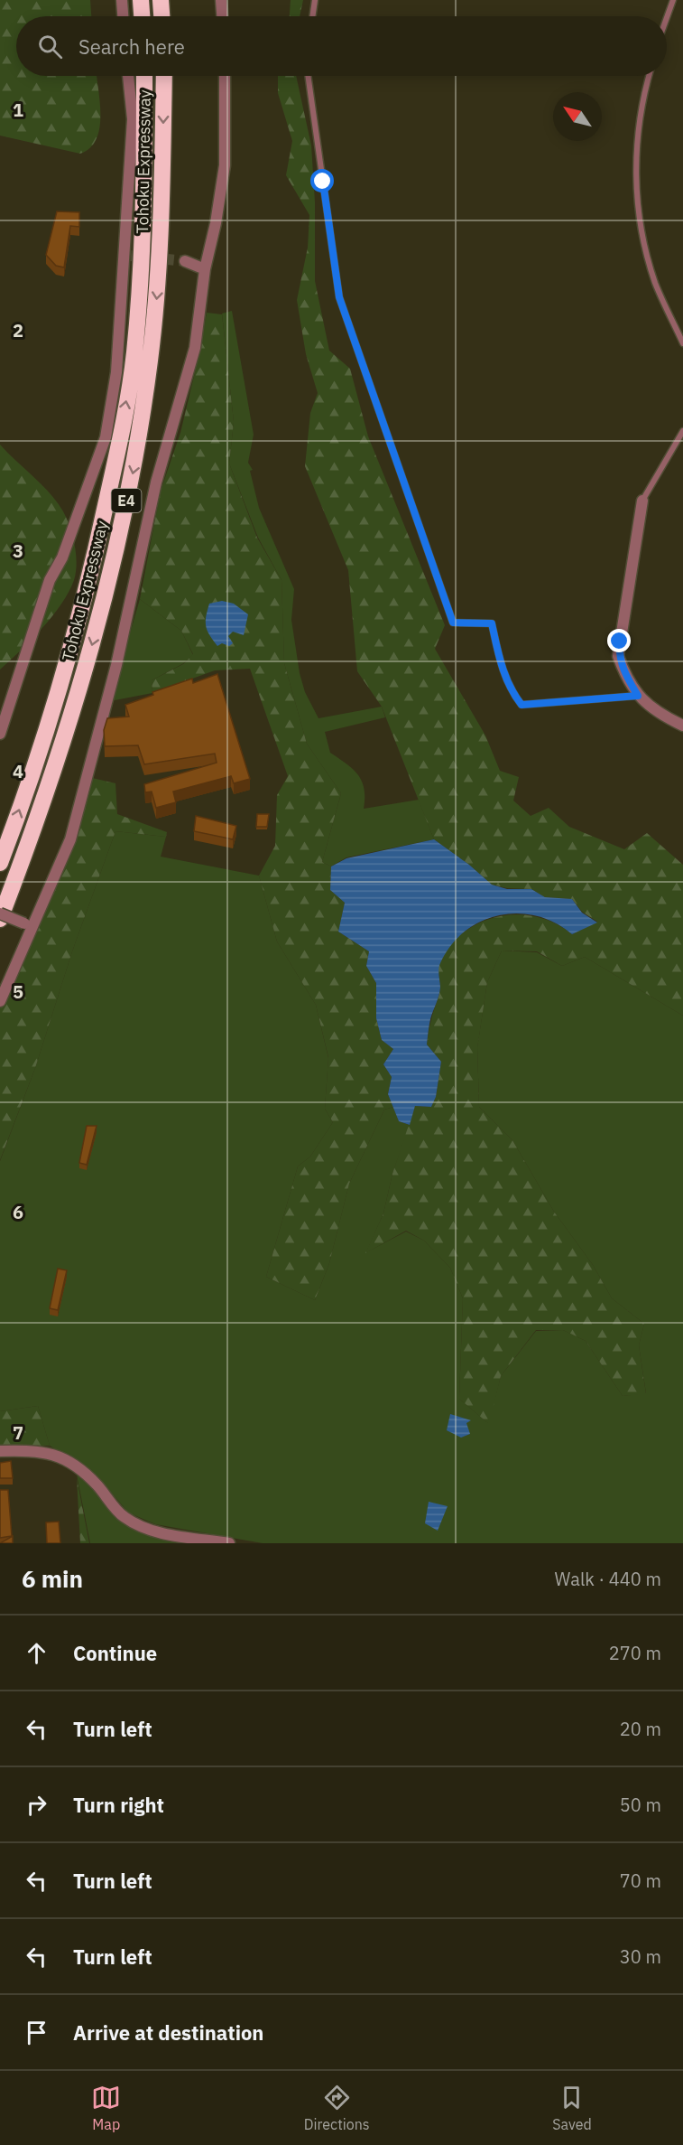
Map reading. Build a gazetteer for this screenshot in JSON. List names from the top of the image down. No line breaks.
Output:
{"streets":{"highway":["Tohoku Expressway","E4"]},"north":"top left","page":{"search":"Search here","heading":["6 min","Walk · 440 m"],"list":[["Continue","270 m"],["Turn left","20 m"],["Turn right","50 m"],["Turn left","70 m"],["Turn left","30 m"],"Arrive at destination"],"nav":["Map","Directions","Saved"]},"grid":{"rows":["1","2","3","4","5","6","7"]}}
